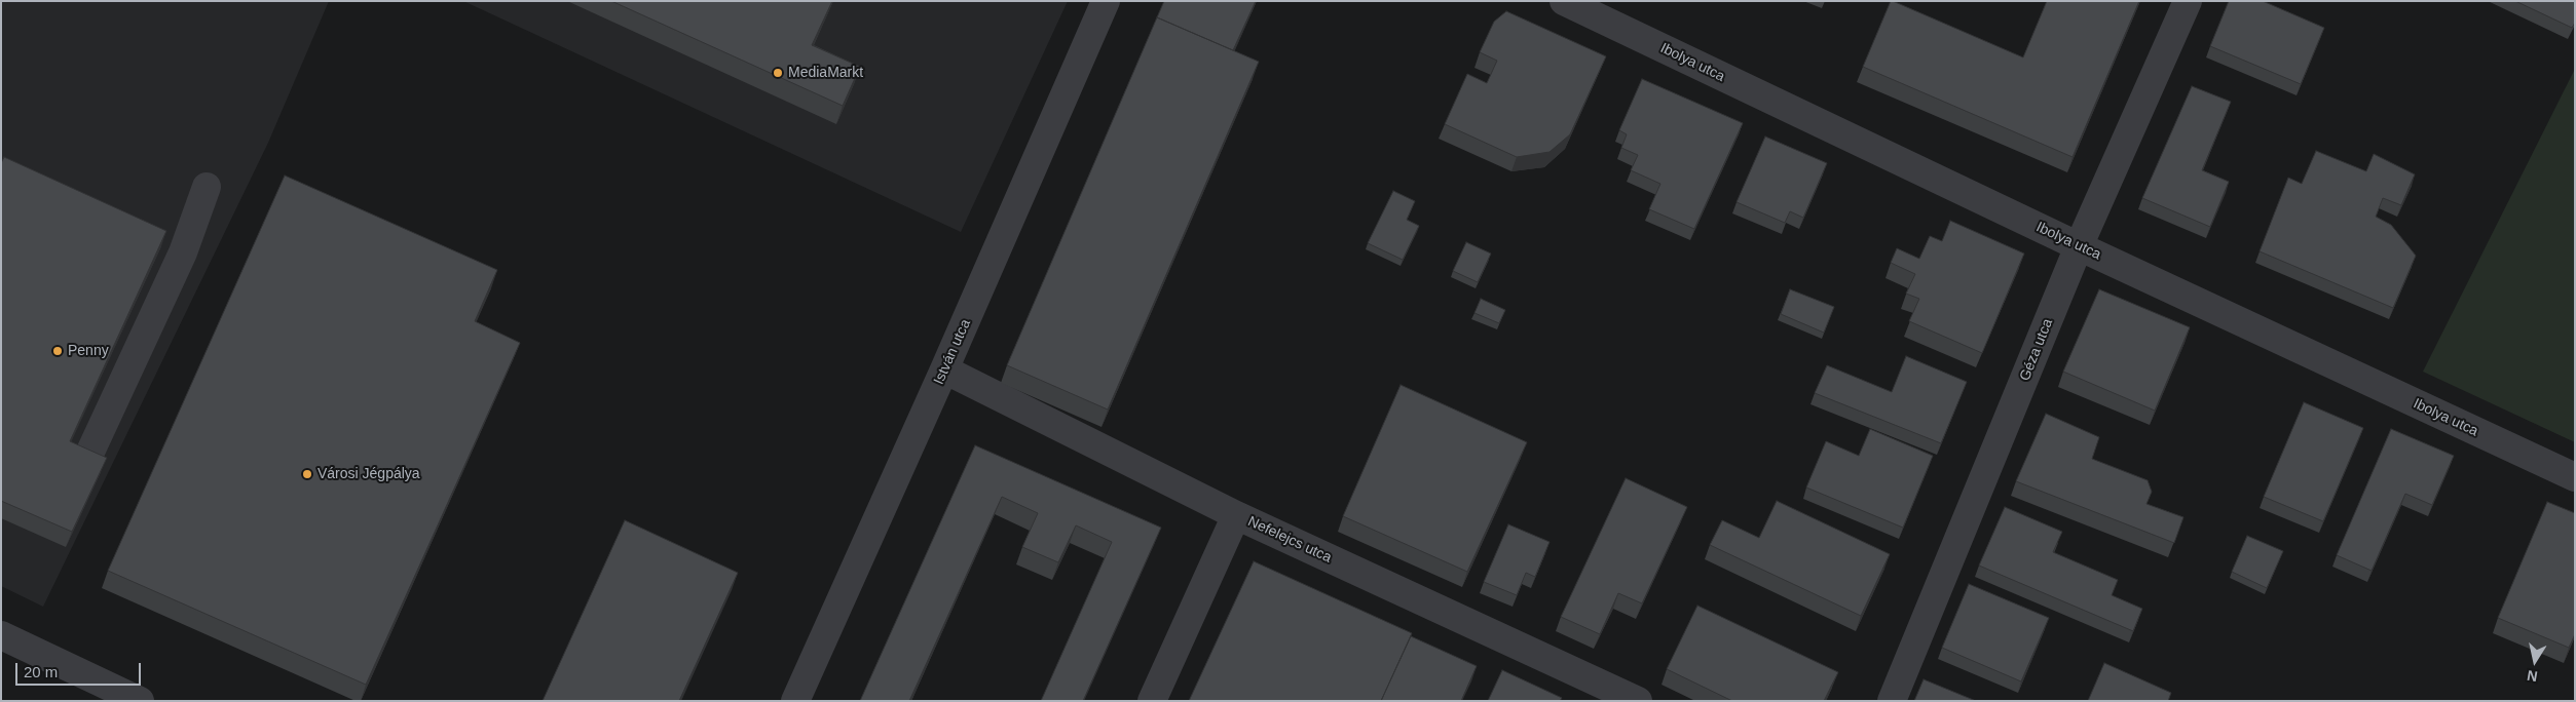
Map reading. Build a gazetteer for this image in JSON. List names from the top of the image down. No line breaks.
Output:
{"streets":{"street":["Ibolya utca","Géza utca","István utca","Nefelejcs utca"]},"crossings":[["Ibolya utca","Géza utca"],["István utca","Nefelejcs utca"]],"places":["MediaMarkt","Penny","Városi Jégpálya"],"scale_bar":"20 m","north":"bottom"}
